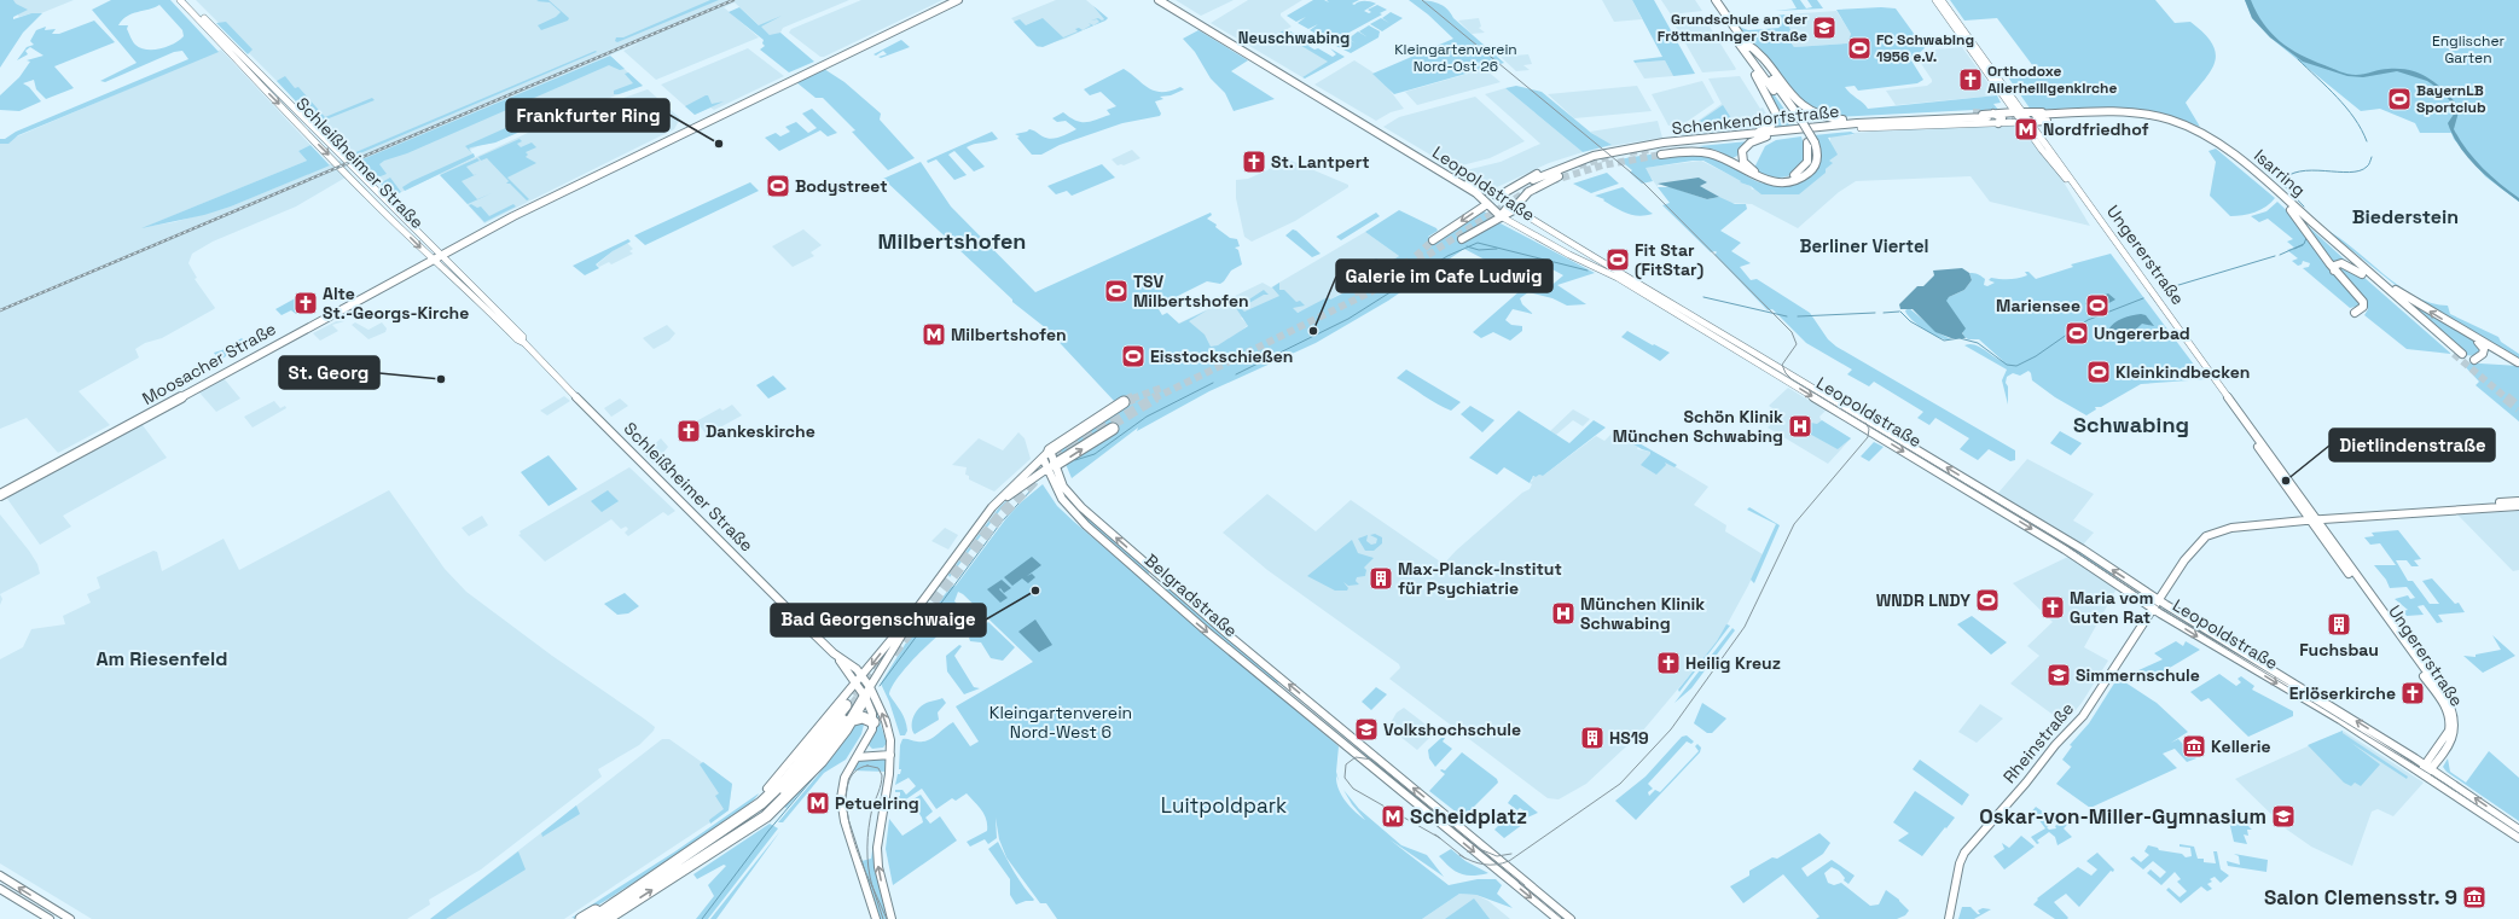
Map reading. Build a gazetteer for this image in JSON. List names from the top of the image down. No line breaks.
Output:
{"streets":{"highway":["Schenkendorfstraße","Isarring"],"main road":["Schleißheimer Straße","Leopoldstraße","Ungererstraße","Moosacher Straße","Belgradstraße","Rheinstraße"]},"crossings":[["Schleißheimer Straße","Moosacher Straße"],["Isarring","Ungererstraße"],["Leopoldstraße","Ungererstraße"],["Leopoldstraße","Rheinstraße"],["Ungererstraße","Rheinstraße"]],"districts":["Neuschwabing","Biederstein","Milbertshofen","Berliner Viertel","Schwabing","Am Riesenfeld"],"parks":["Englischer Garten","Kleingartenverein Nord-Ost 26","Kleingartenverein Nord-West 6","Luitpoldpark"],"places":{"school or university":["Grundschule an der Fröttmaninger Straße","Simmernschule","Volkshochschule","Oskar-von-Miller-Gymnasium"],"sports":["FC Schwabing 1956 e.V.","BayernLB Sportclub","Bodystreet","Fit Star (FitStar)","TSV Milbertshofen","Mariensee","Ungererbad","Eisstockschießen","Kleinkindbecken","WNDR LNDY"],"church":["Orthodoxe Allerheiligenkirche","St. Lantpert","Alte St.-Georgs-Kirche","Dankeskirche","Maria vom Guten Rat","Heilig Kreuz","Erlöserkirche"],"metro station":["Nordfriedhof","Milbertshofen","Petuelring","Scheidplatz"],"other":["Frankfurter Ring","Galerie im Cafe Ludwig","St. Georg","Dietlindenstraße","Bad Georgenschwaige"],"hospital":["Schön Klinik München Schwabing","München Klinik Schwabing"],"building":["Max-Planck-Institut für Psychiatrie","Fuchsbau","HS19"],"museum":["Kellerie","Salon Clemensstr. 9"]}}
